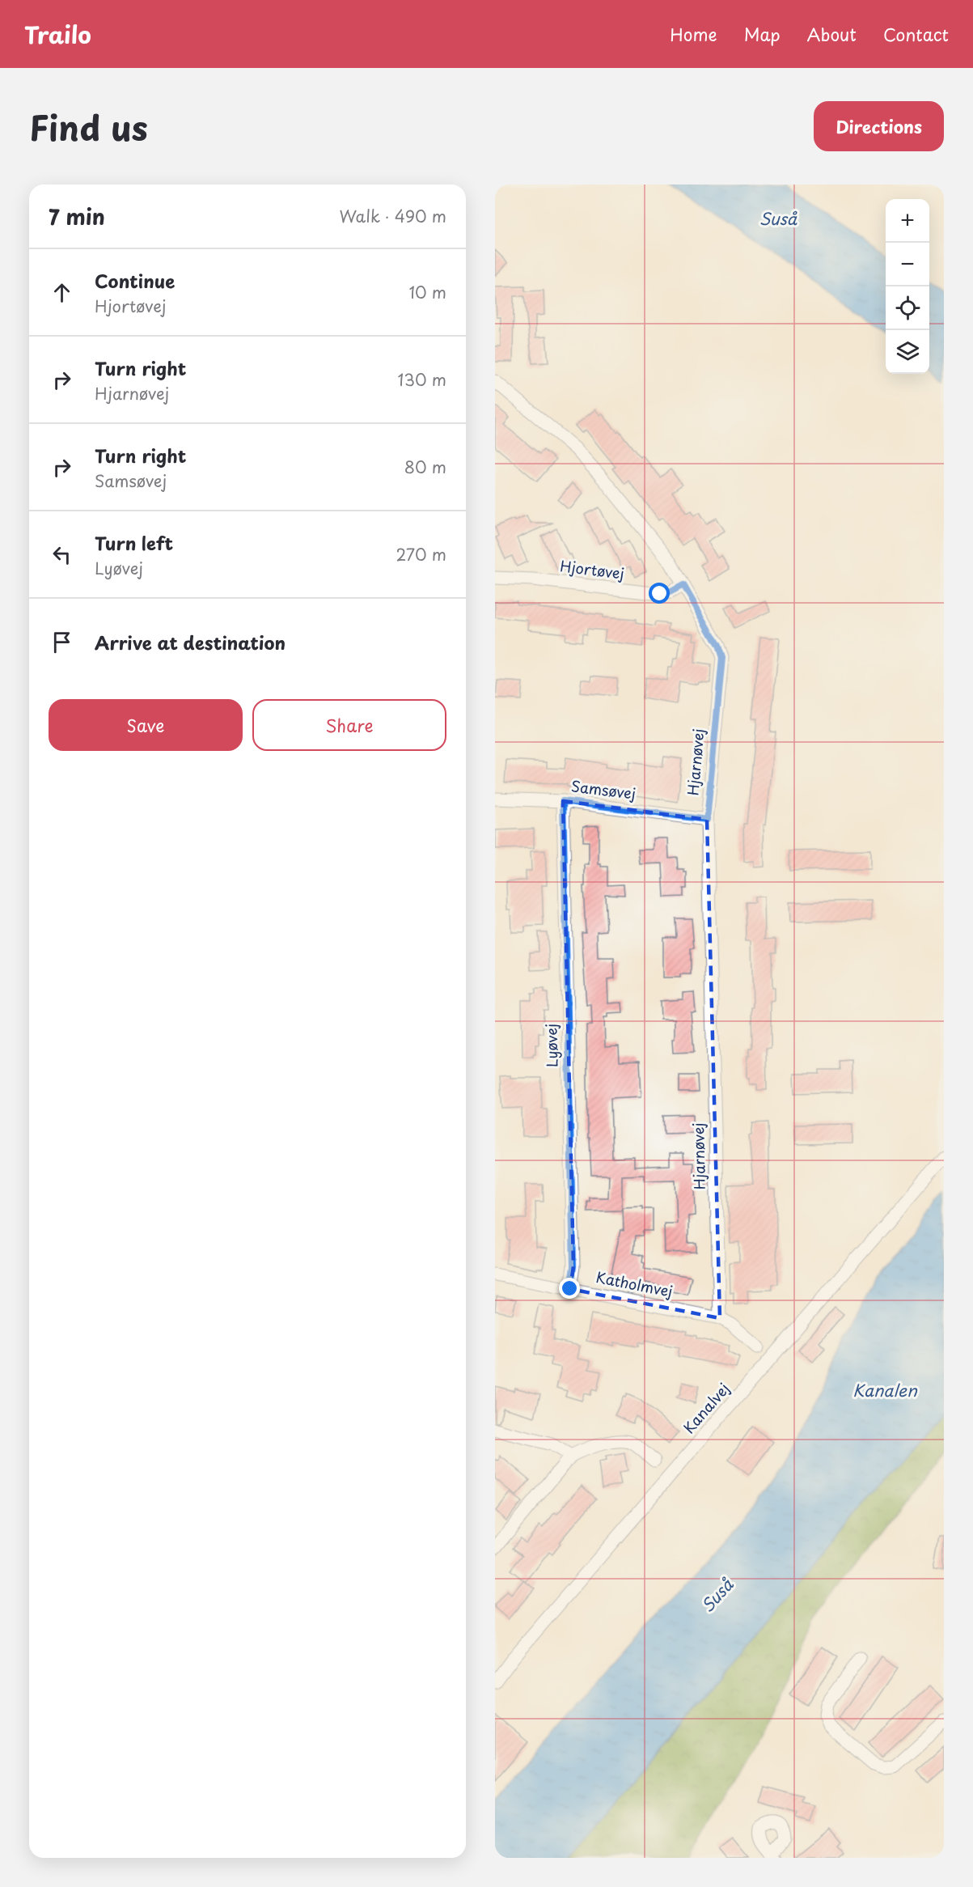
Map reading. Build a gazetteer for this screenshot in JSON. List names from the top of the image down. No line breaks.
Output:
{"streets":{"street":["Hjortøvej","Hjarnøvej","Samsøvej","Lyøvej","Katholmvej","Kanalvej"]},"crossings":[["Hjortøvej","Hjarnøvej"],["Hjarnøvej","Samsøvej"],["Hjarnøvej","Katholmvej"],["Samsøvej","Lyøvej"],["Lyøvej","Katholmvej"]],"water":["Suså","Kanalen"],"page":{"header":"Trailo","nav":["Home","Map","About","Contact"],"title":"Find us","buttons":["Directions",["Save","Share"]],"heading":["7 min","Walk · 490 m"],"map_buttons":["+","−"],"list":[["Continue","Hjortøvej","10 m"],["Turn right","Hjarnøvej","130 m"],["Turn right","Samsøvej","80 m"],["Turn left","Lyøvej","270 m"],"Arrive at destination"]}}
